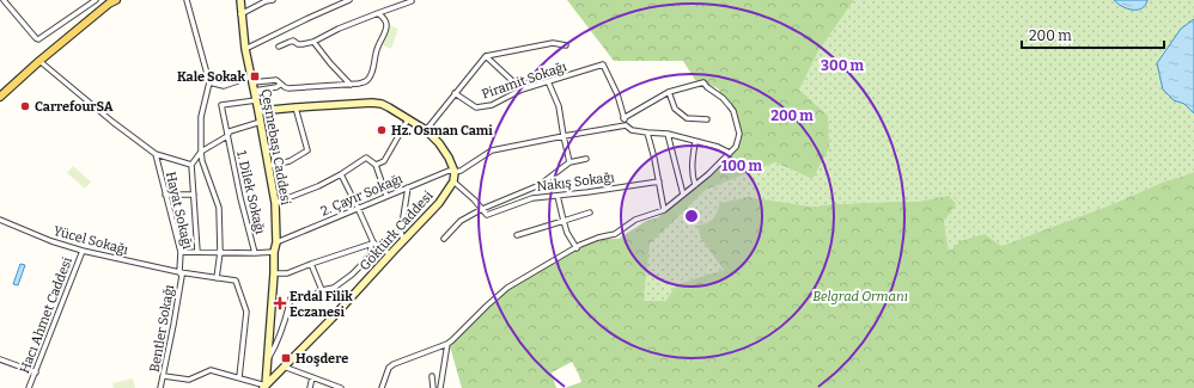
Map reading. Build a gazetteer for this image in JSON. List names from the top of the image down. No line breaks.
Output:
{"streets":{"main road":["Çeşmebaşı Caddesi","Göktürk Caddesi"],"street":["Piramit Sokağı","Nakış Sokağı","1. Dilek Sokağı","2. Çayır Sokağı","Hayat Sokağı","Yücel Sokağı","Hacı Ahmet Caddesi","Bentler Sokağı"]},"crossings":[["Çeşmebaşı Caddesi","1. Dilek Sokağı"],["Çeşmebaşı Caddesi","2. Çayır Sokağı"],["Çeşmebaşı Caddesi","Göktürk Caddesi"],["2. Çayır Sokağı","Göktürk Caddesi"],["Hayat Sokağı","Yücel Sokağı"],["Hayat Sokağı","Bentler Sokağı"],["Yücel Sokağı","Hacı Ahmet Caddesi"],["Yücel Sokağı","Bentler Sokağı"]],"parks":["Belgrad Ormanı"],"places":{"transit":["Kale Sokak","Hoşdere"],"other":["CarrefourSA","Hz. Osman Cami"],"health":["Erdal Filik Eczanesi"]},"scale_bar":"200 m","rings":["300 m","200 m","100 m"]}
